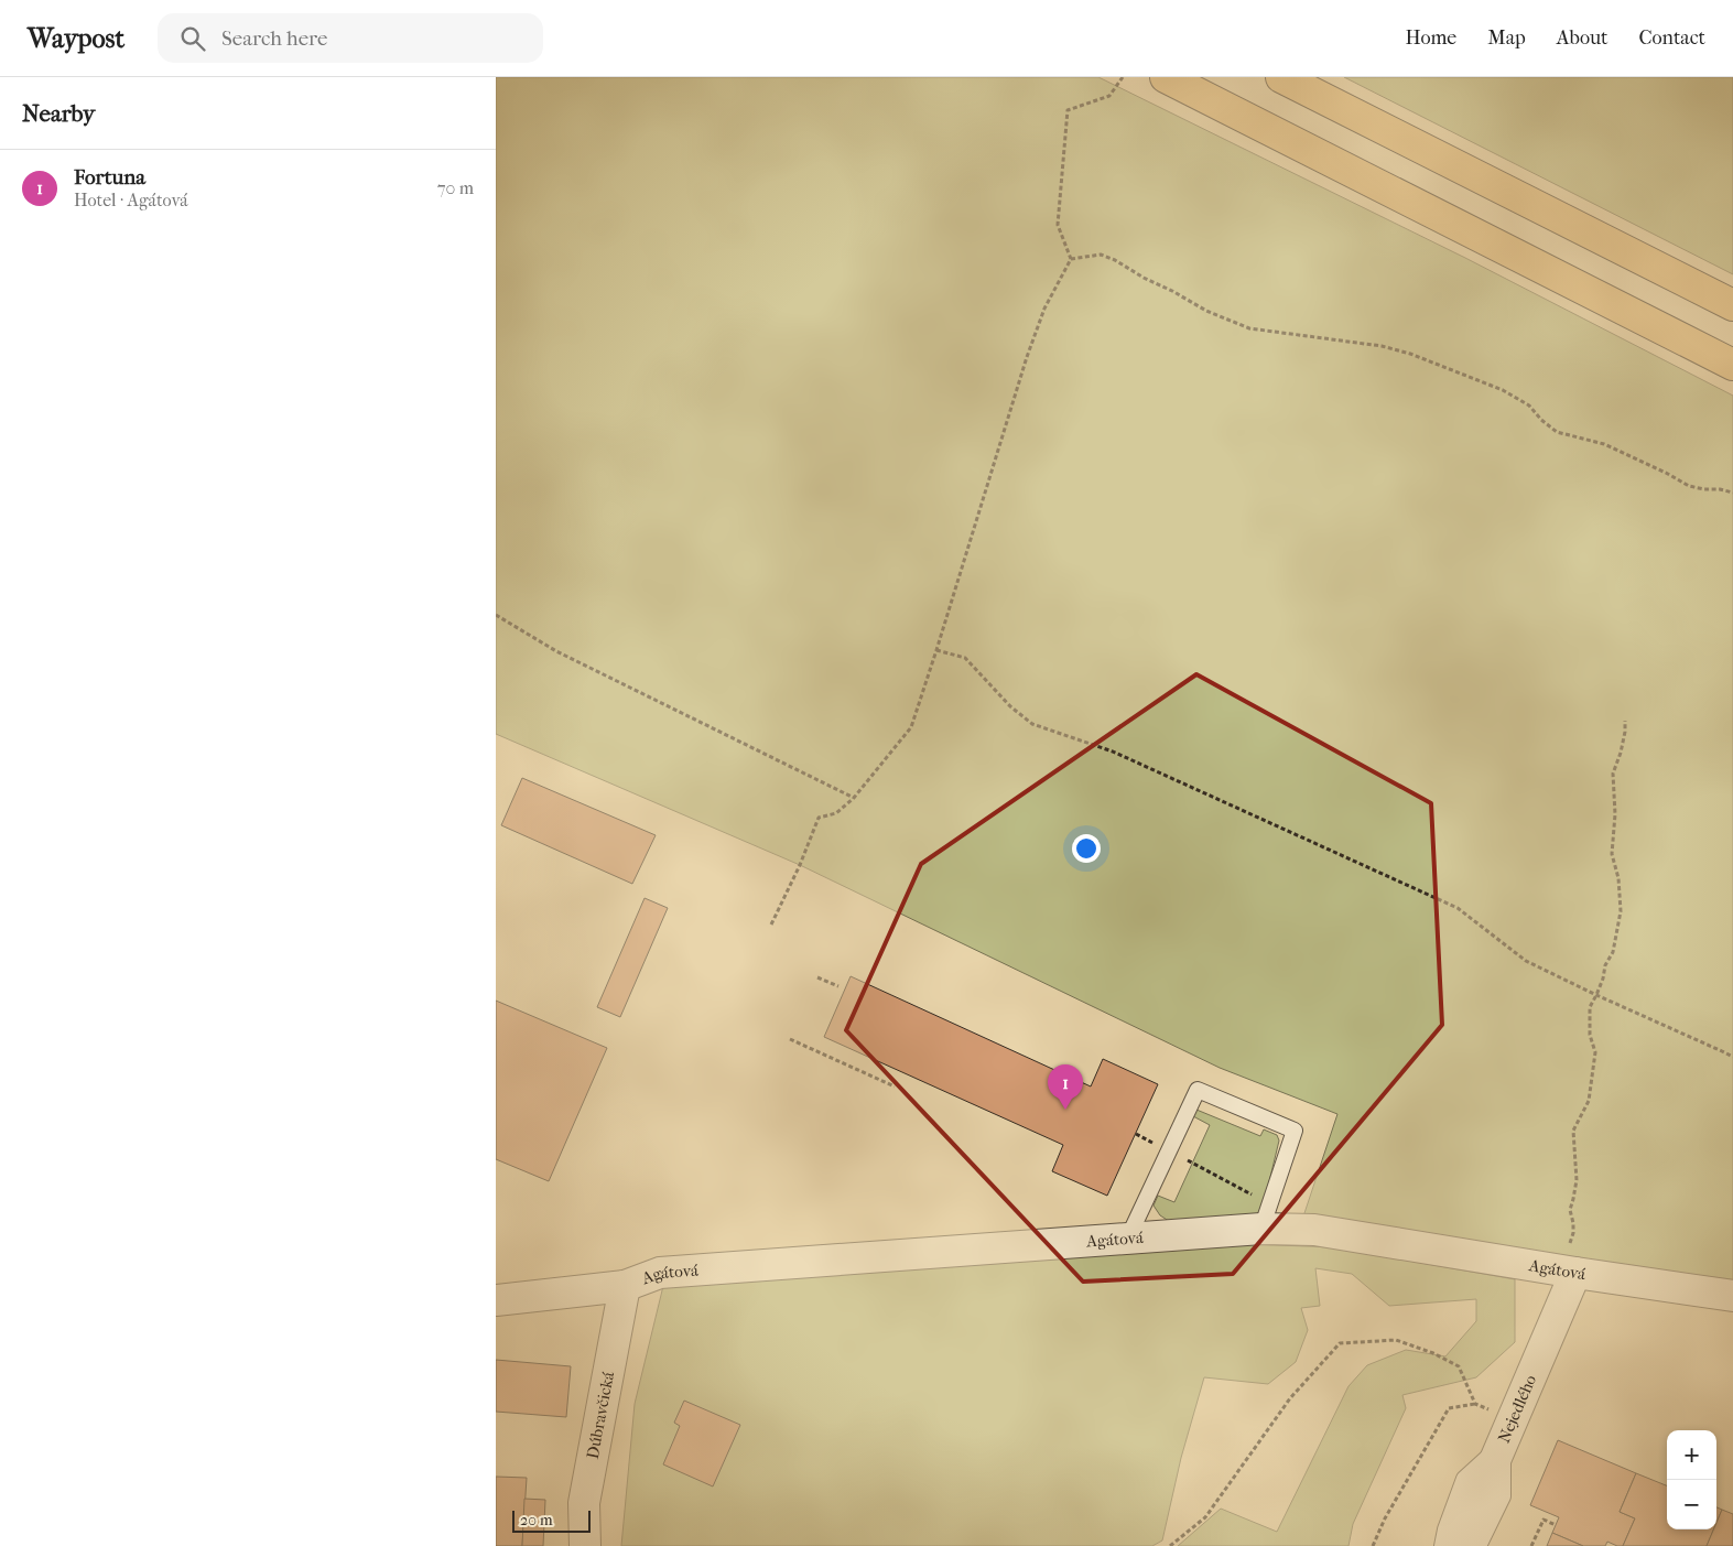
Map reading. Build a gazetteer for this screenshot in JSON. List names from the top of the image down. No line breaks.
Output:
{"streets":{"street":["Agátová","Nejedlého","Dúbravčická"]},"crossings":[["Agátová","Nejedlého"],["Agátová","Dúbravčická"]],"scale_bar":"20 m","page":{"header":"Waypost","search":"Search here","nav":["Home","Map","About","Contact"],"heading":"Nearby","list":[{"mark":"1","name":"Fortuna","note":"Hotel · Agátová","value":"70 m"}],"pins":"1","map_buttons":["+","−"],"scale":"20 m"}}
